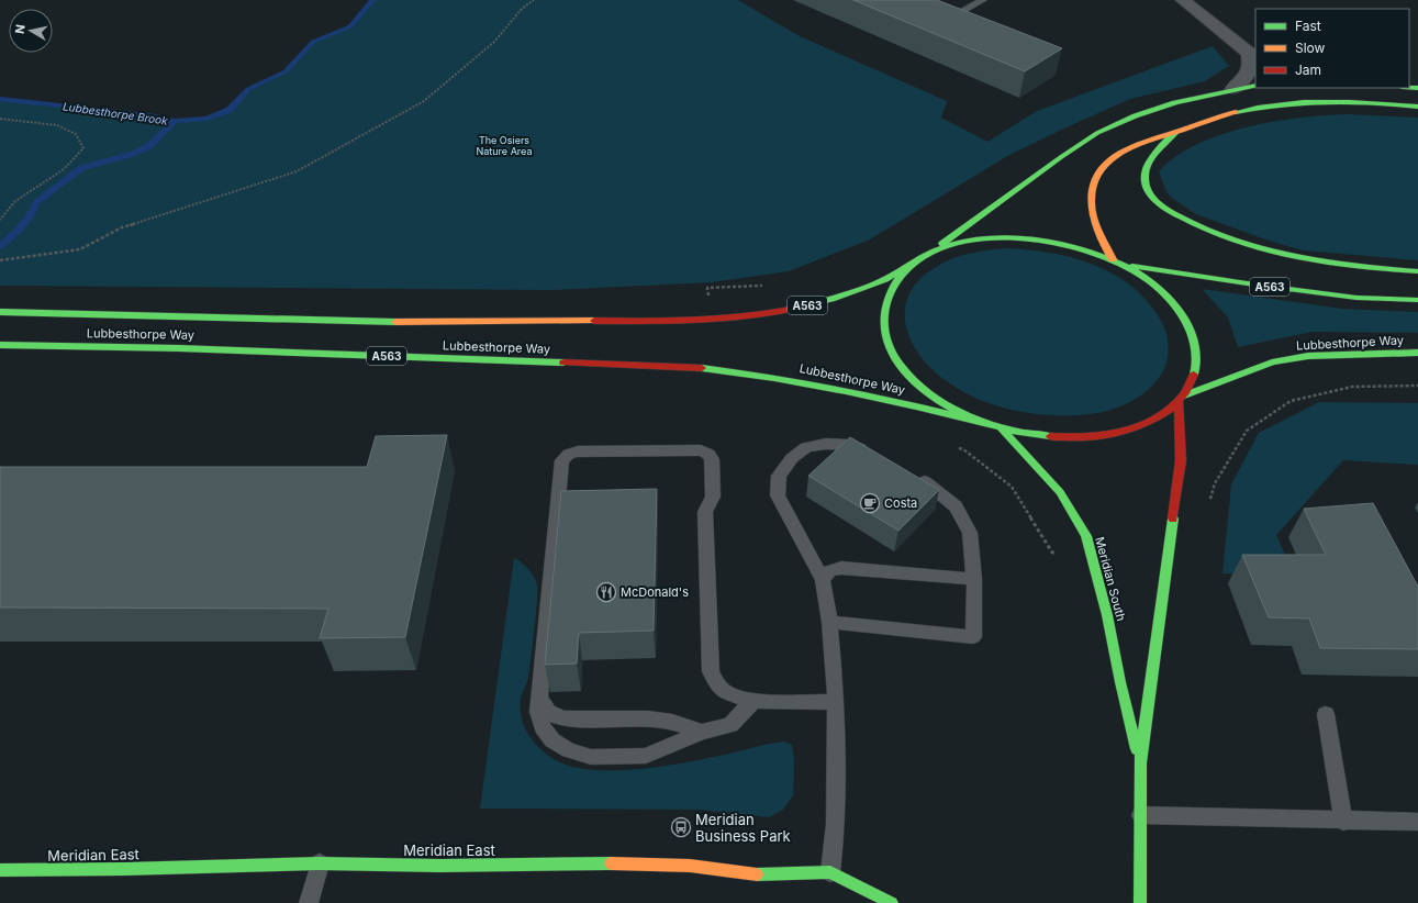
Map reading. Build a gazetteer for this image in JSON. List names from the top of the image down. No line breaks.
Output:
{"streets":{"main road":["A563","Lubbesthorpe Way","Meridian South","Meridian East"]},"crossings":[["Lubbesthorpe Way","Meridian South"]],"water":["Lubbesthorpe Brook"],"parks":["The Osiers Nature Area"],"places":{"cafe":["Costa"],"restaurant":["McDonald's"],"bus stop":["Meridian Business Park"]},"legend":["Fast","Slow","Jam"],"north":"left"}
